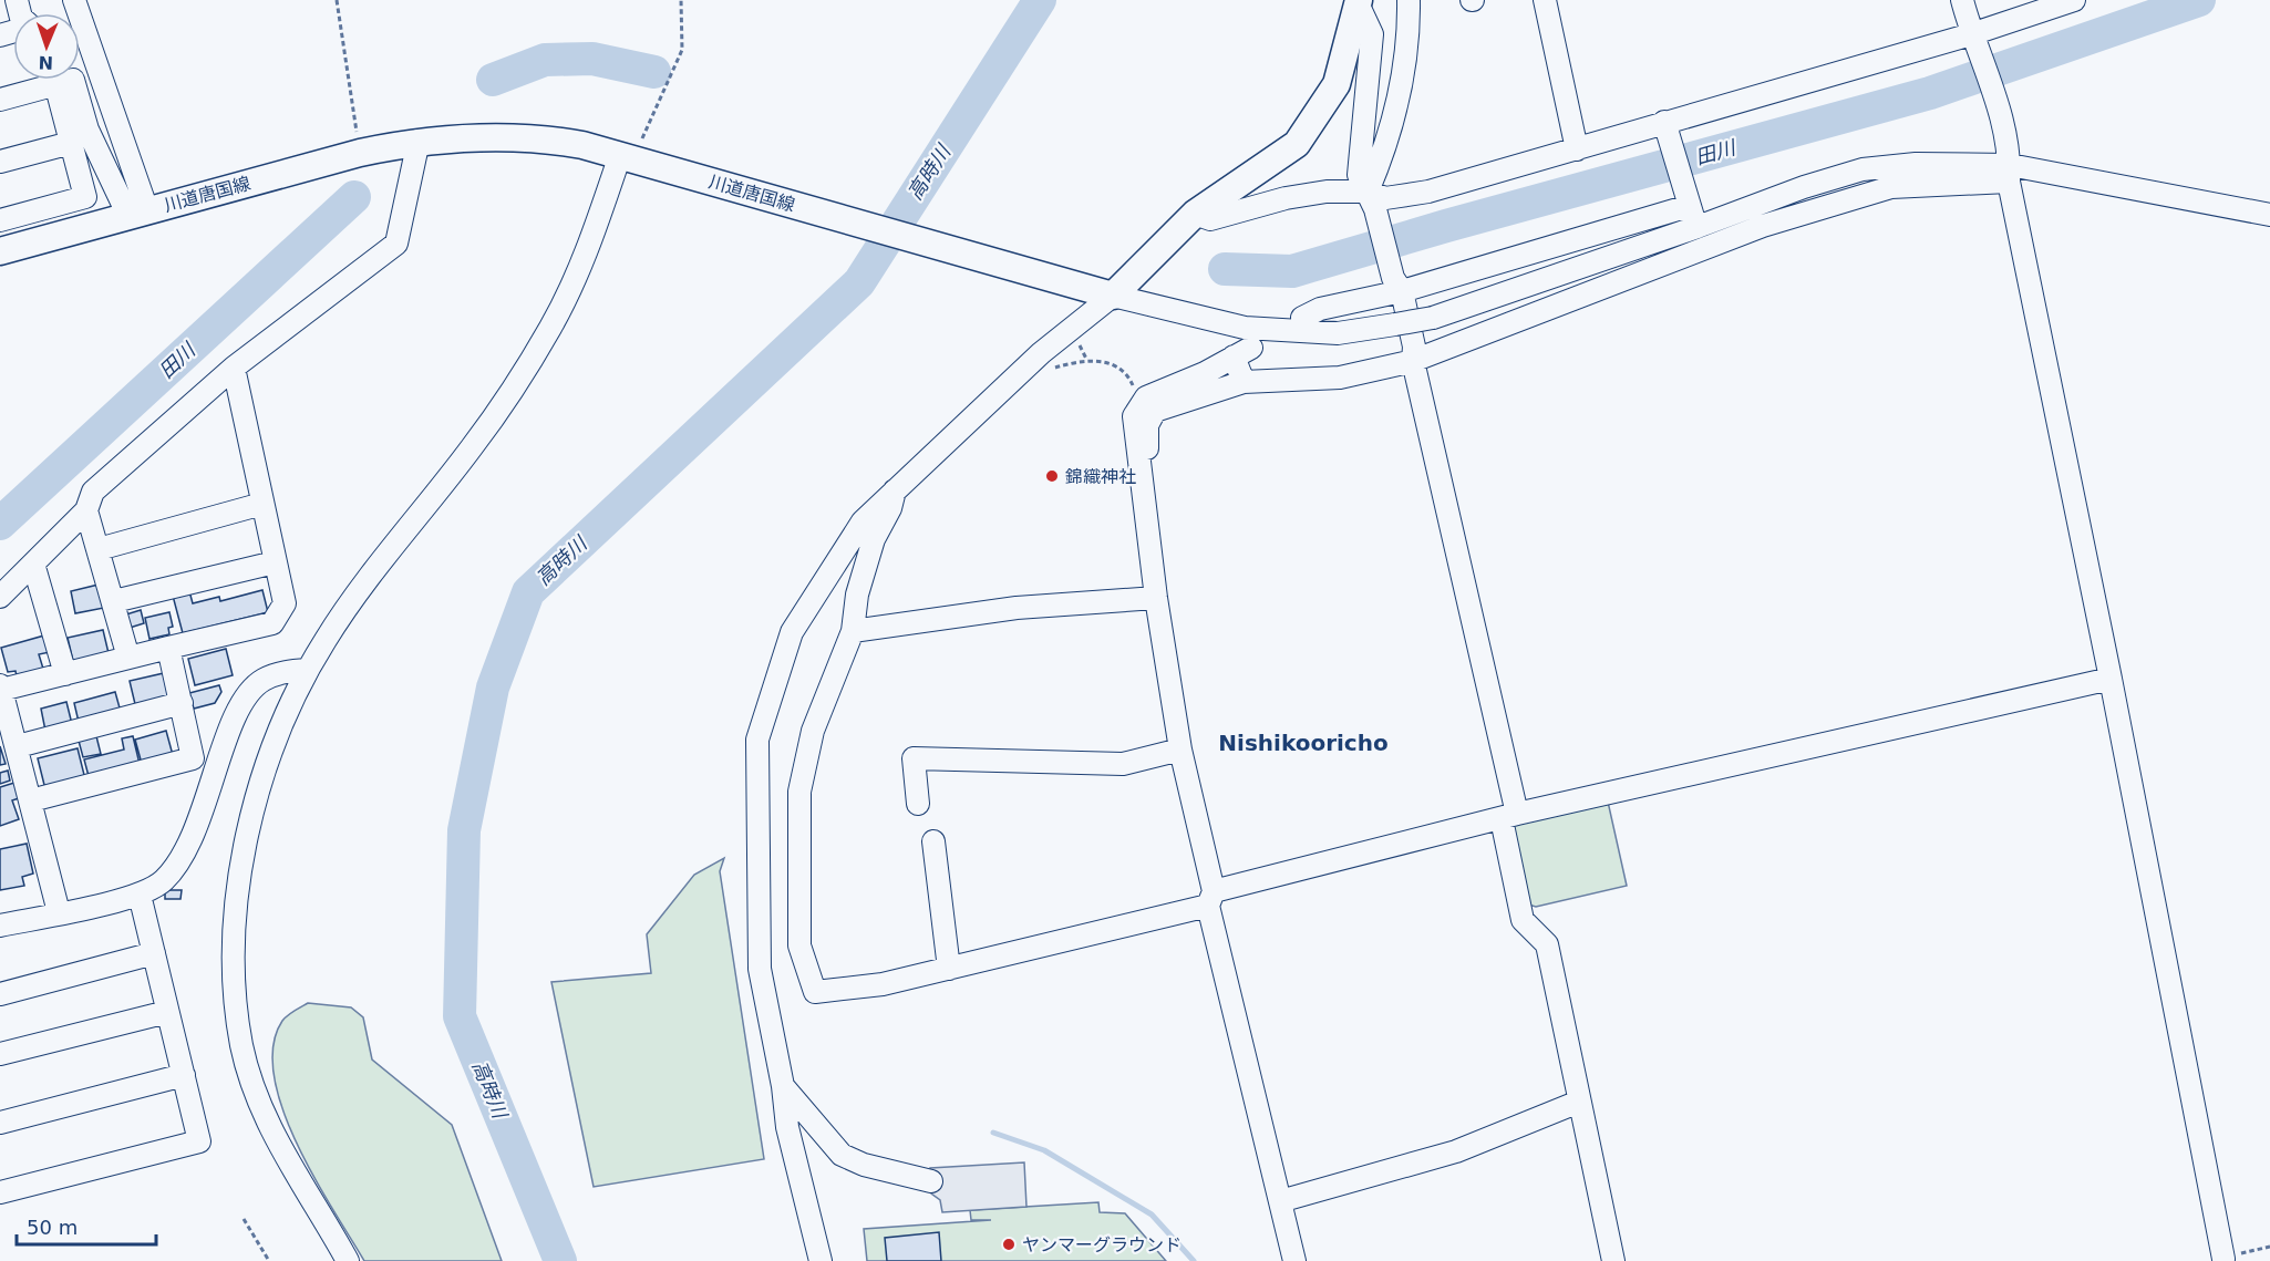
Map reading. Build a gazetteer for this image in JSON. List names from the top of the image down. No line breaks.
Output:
{"streets":{"main road":["川道唐国線"]},"districts":["Nishikooricho"],"water":["田川","高時川"],"places":["錦織神社","ヤンマーグラウンド"],"scale_bar":"50 m","north":"bottom"}
